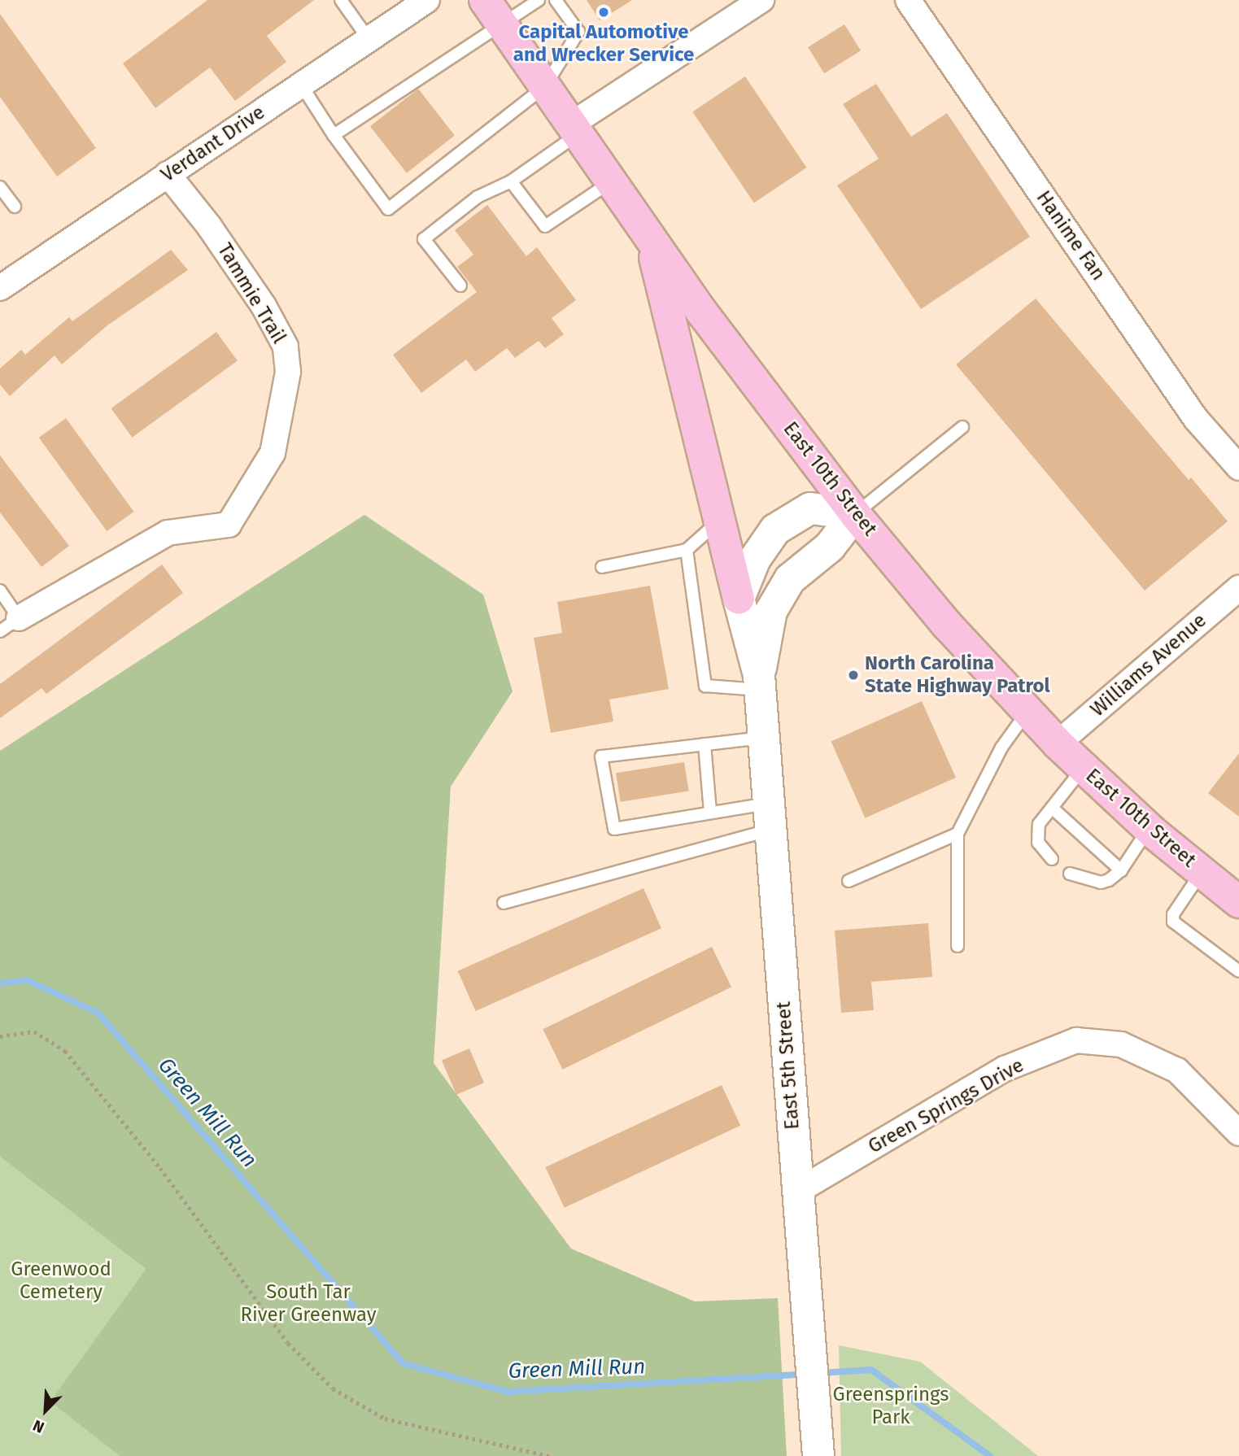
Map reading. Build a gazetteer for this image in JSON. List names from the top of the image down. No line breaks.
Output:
{"streets":{"main road":["East 10th Street","East 5th Street"],"street":["Verdant Drive","Hanime Fan","Tammie Trail","Williams Avenue","Green Springs Drive"]},"crossings":[["Verdant Drive","Tammie Trail"],["East 10th Street","Williams Avenue"],["East 10th Street","East 5th Street"],["East 5th Street","Green Springs Drive"]],"water":["Green Mill Run"],"parks":["Greenwood Cemetery","South Tar River Greenway","Greensprings Park"],"places":["Capital Automotive and Wrecker Service","North Carolina State Highway Patrol"],"north":"bottom left"}
